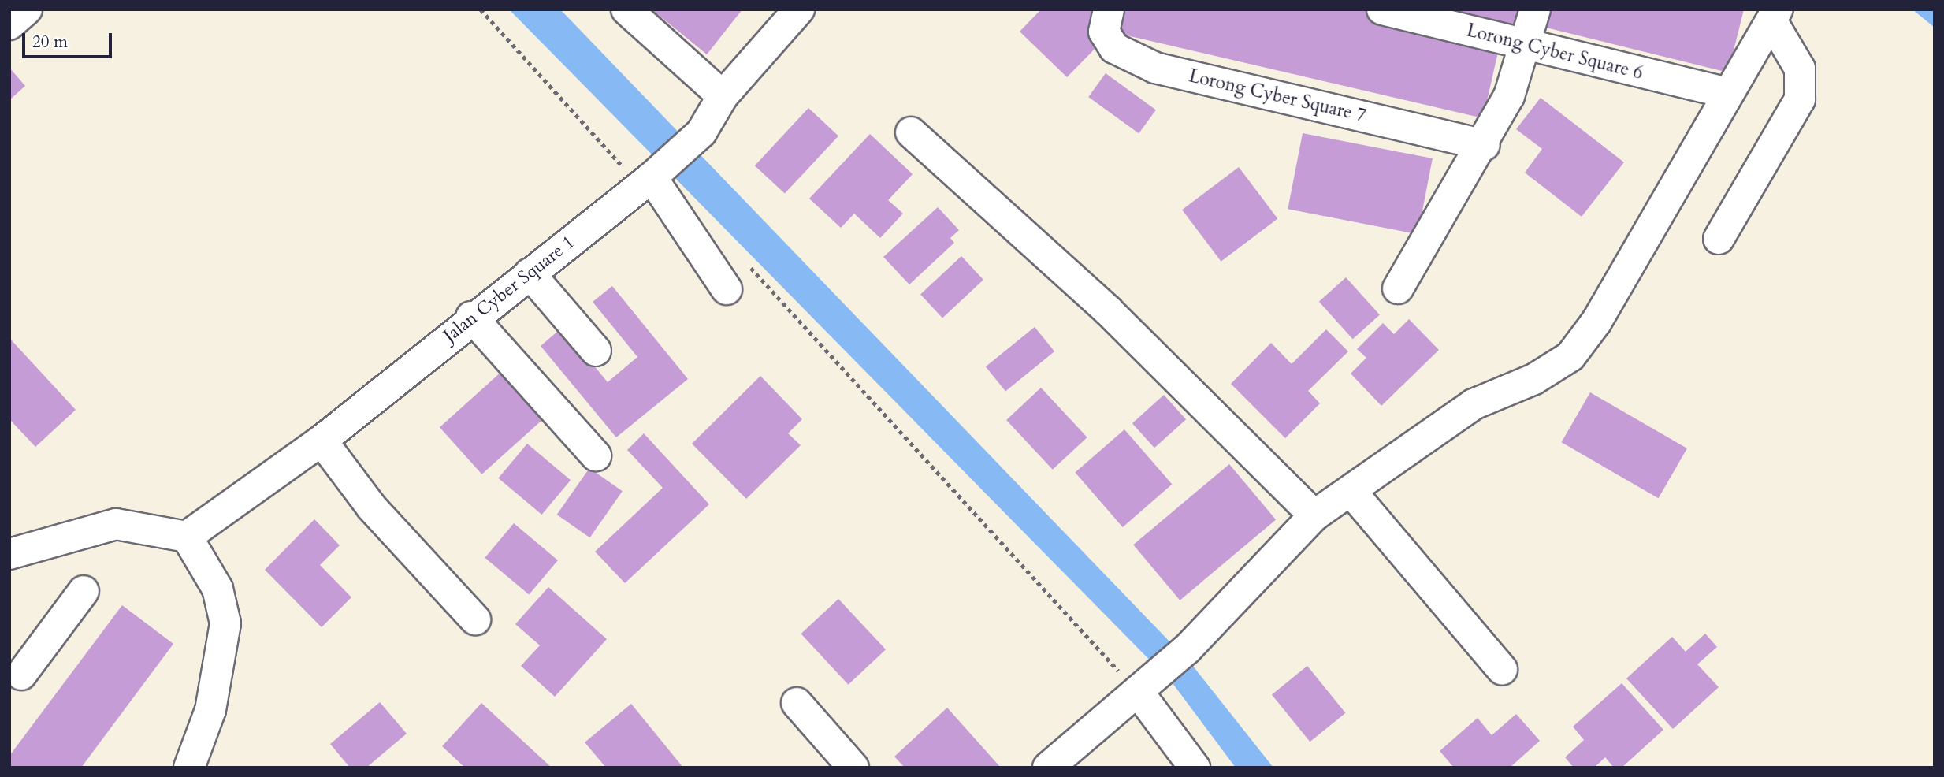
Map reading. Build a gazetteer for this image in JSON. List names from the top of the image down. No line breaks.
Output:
{"streets":{"street":["Lorong Cyber Square 6","Lorong Cyber Square 7","Jalan Cyber Square 1"]},"scale_bar":"20 m"}
